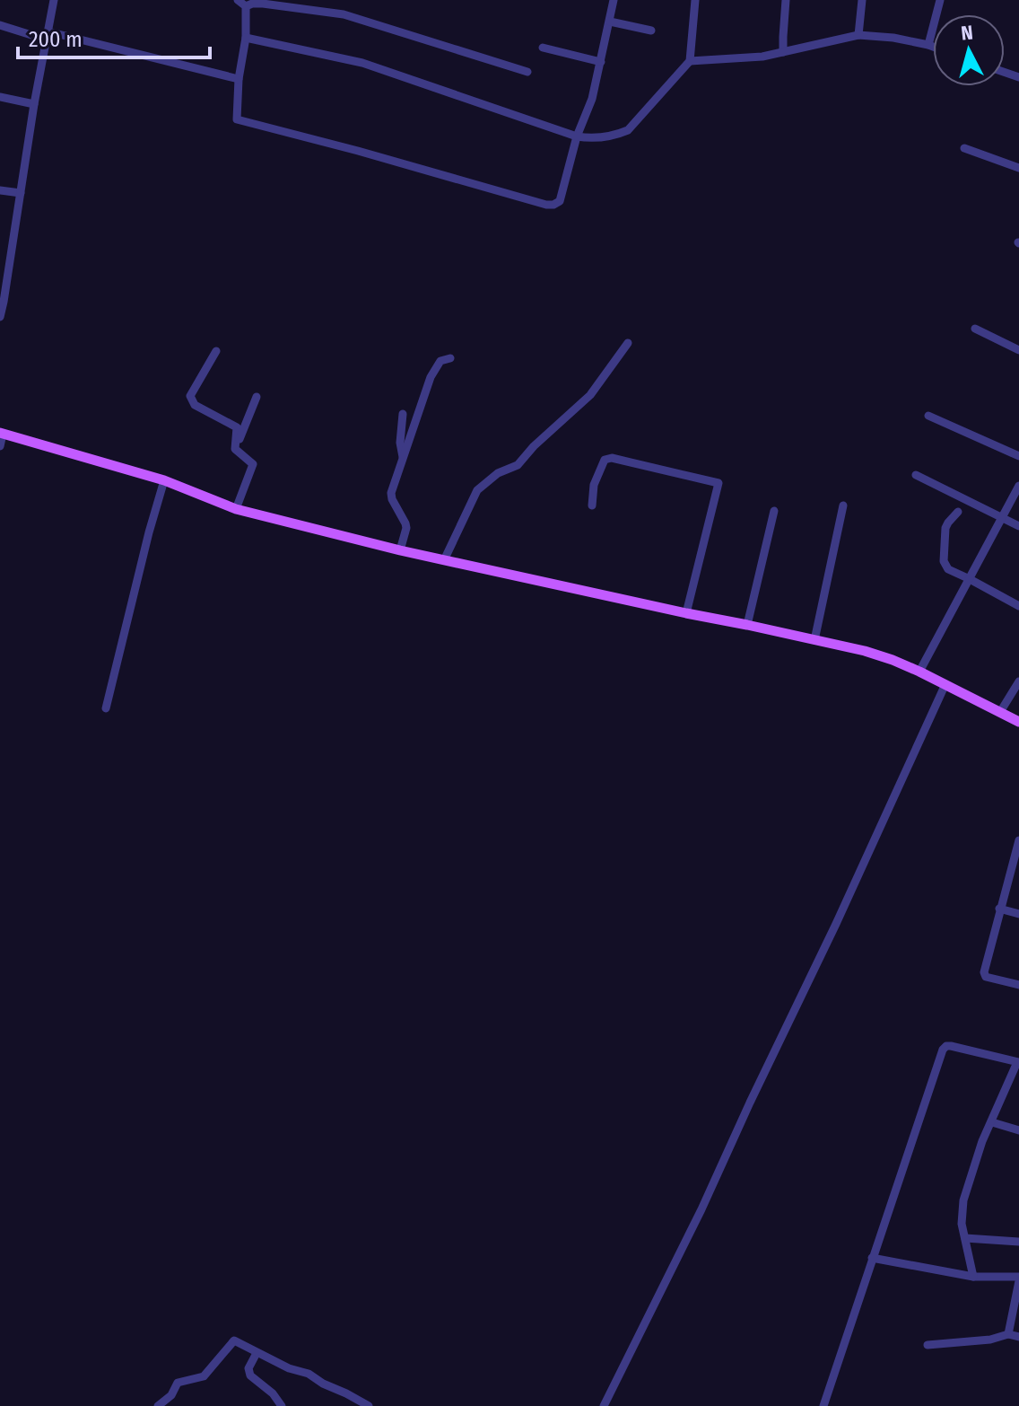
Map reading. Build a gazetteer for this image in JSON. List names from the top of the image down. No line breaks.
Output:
{"scale_bar":"200 m","north":"top"}
